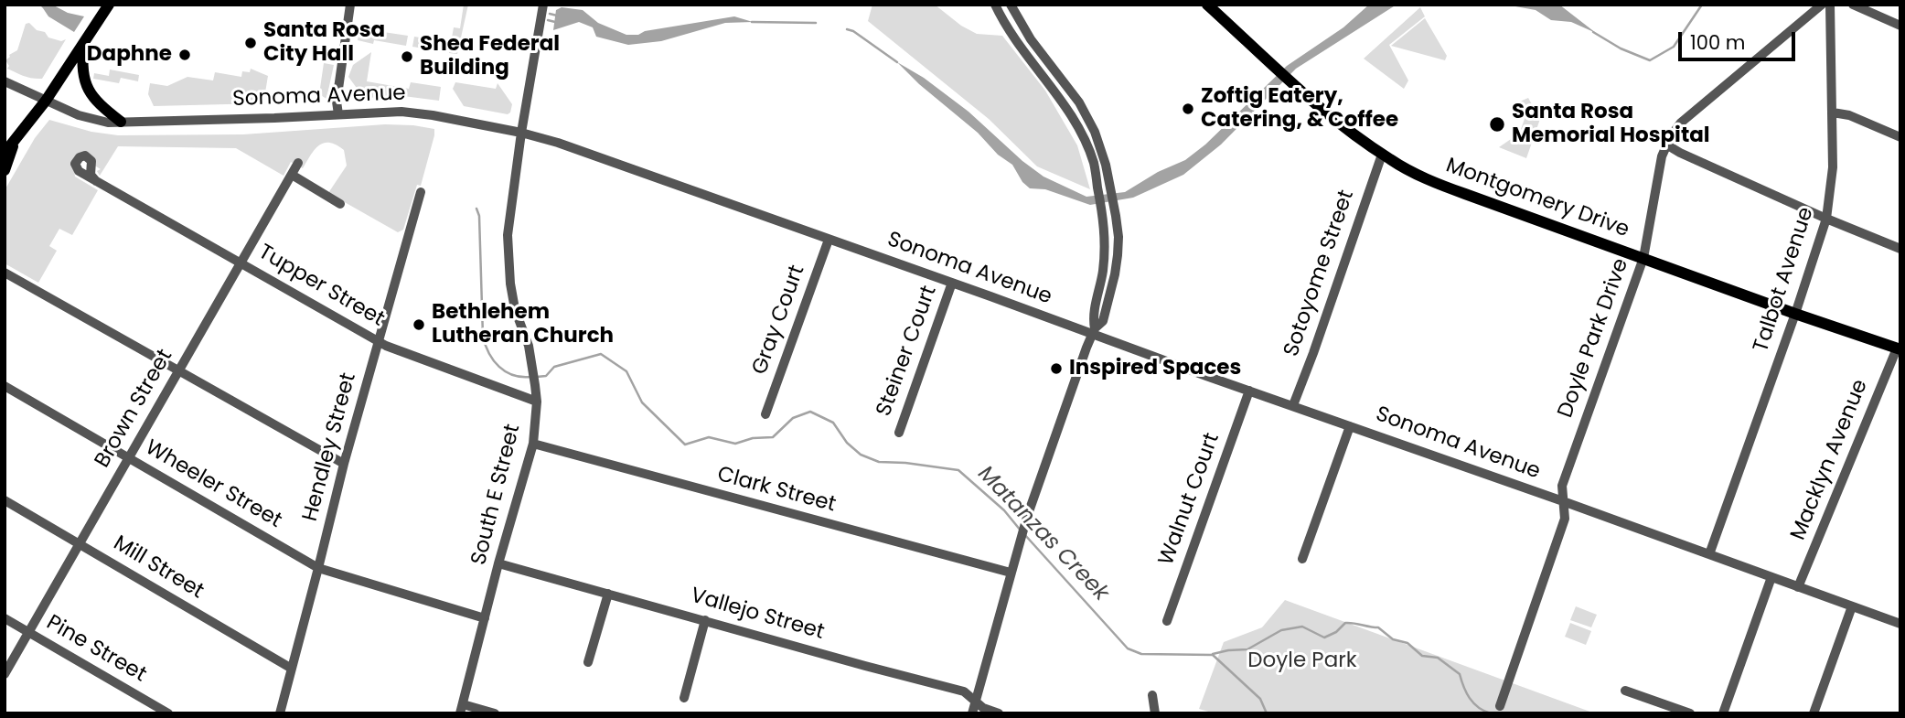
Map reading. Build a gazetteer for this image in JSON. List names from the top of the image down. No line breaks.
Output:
{"streets":{"main road":["Montgomery Drive"],"street":["Sonoma Avenue","Sotoyome Street","Talbot Avenue","Tupper Street","Gray Court","Doyle Park Drive","Steiner Court","Brown Street","Hendley Street","Macklyn Avenue","Wheeler Street","Clark Street","South E Street","Walnut Court","Mill Street","Vallejo Street","Pine Street"]},"crossings":[["Sonoma Avenue","Sotoyome Street"],["Sonoma Avenue","Talbot Avenue"],["Sonoma Avenue","Gray Court"],["Sonoma Avenue","Doyle Park Drive"],["Sonoma Avenue","Steiner Court"],["Sonoma Avenue","Macklyn Avenue"],["Sonoma Avenue","South E Street"],["Sonoma Avenue","Walnut Court"],["Montgomery Drive","Sotoyome Street"],["Montgomery Drive","Talbot Avenue"],["Montgomery Drive","Doyle Park Drive"],["Montgomery Drive","Macklyn Avenue"],["Tupper Street","Brown Street"],["Tupper Street","Hendley Street"],["Tupper Street","South E Street"],["Brown Street","Wheeler Street"],["Brown Street","Mill Street"],["Brown Street","Pine Street"],["Hendley Street","Wheeler Street"],["Hendley Street","Mill Street"],["Wheeler Street","South E Street"],["Clark Street","South E Street"],["South E Street","Vallejo Street"]],"water":["Matanzas Creek"],"parks":["Doyle Park"],"places":["Santa Rosa City Hall","Daphne","Shea Federal Building","Zoftig Eatery, Catering, & Coffee","Santa Rosa Memorial Hospital","Bethlehem Lutheran Church","Inspired Spaces"],"scale_bar":"100 m"}
